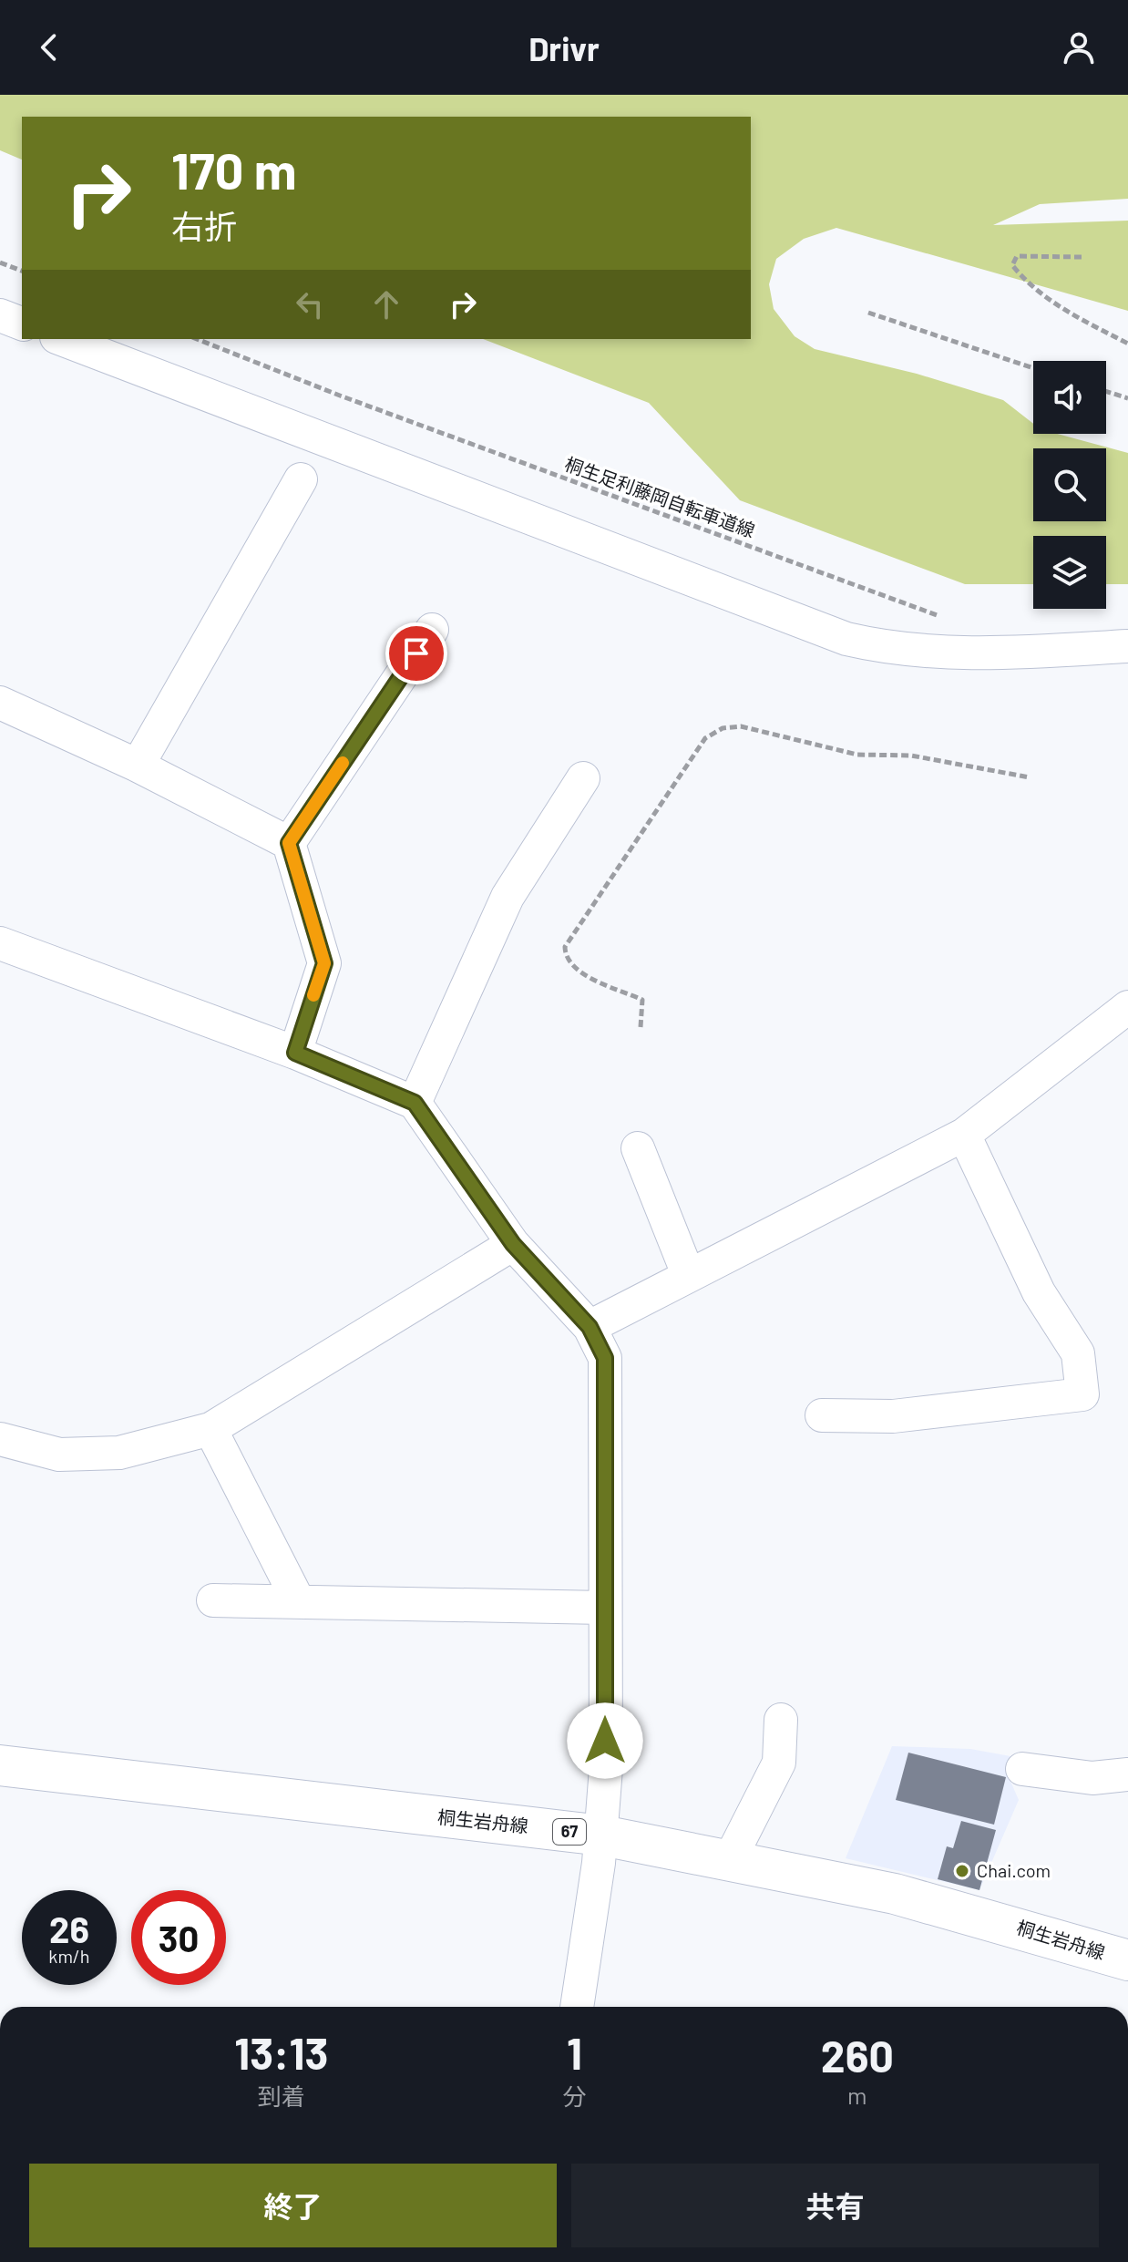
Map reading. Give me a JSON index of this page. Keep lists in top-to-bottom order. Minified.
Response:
{"streets":{"main road":["桐生岩舟線","67"],"path":["桐生足利藤岡自転車道線"]},"places":["Chai.com"],"page":{"header":"Drivr","turn":["170 m","右折"],"speed":"26 km/h","limit":"30","eta":["13:13","到着","1","分","260","m"],"buttons":["終了","共有"]}}
